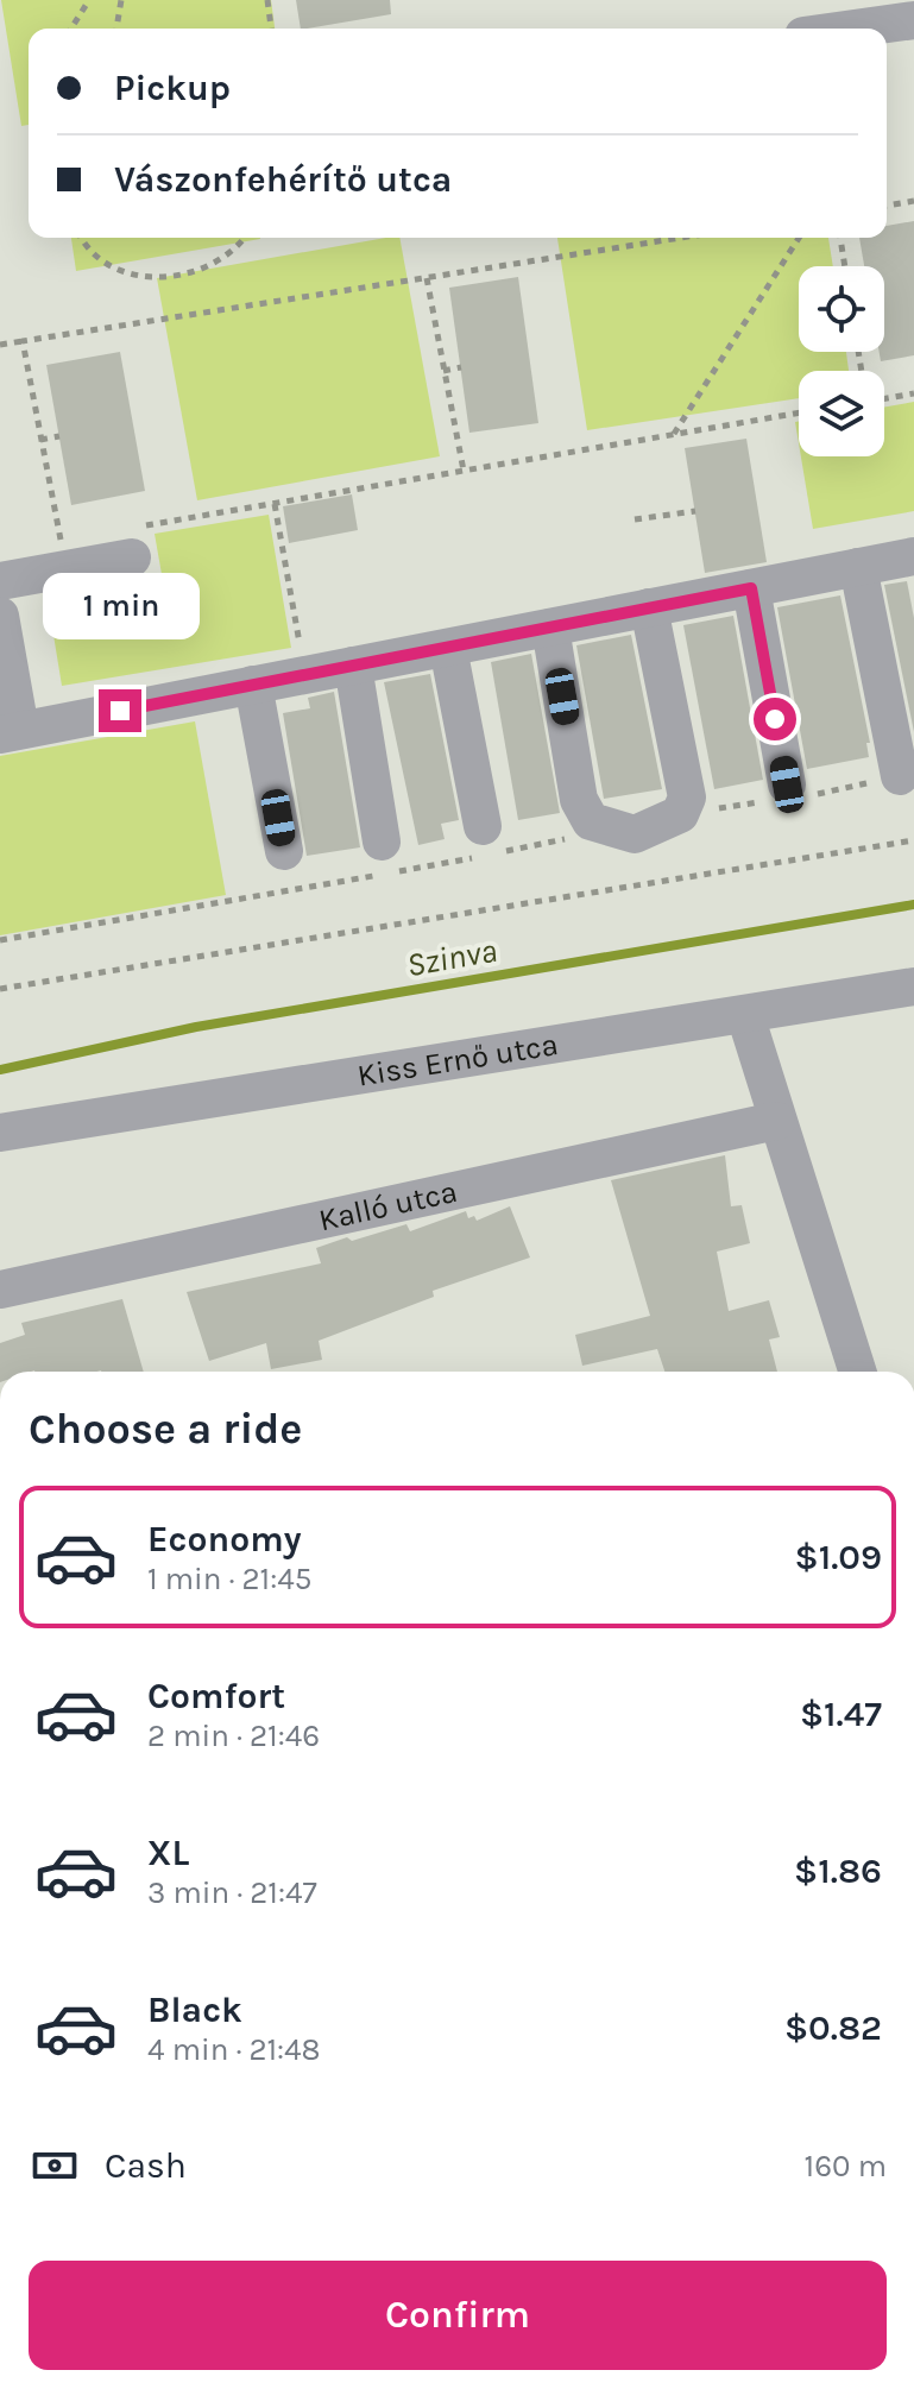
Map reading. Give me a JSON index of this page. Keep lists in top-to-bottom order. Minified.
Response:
{"streets":{"street":["Kiss Ernő utca","Kalló utca"]},"water":["Szinva"],"page":{"banner":["Pickup","Vászonfehérítő utca"],"bubble":"1 min","heading":"Choose a ride","list":[{"name":"Economy","note":"1 min · 21:45","value":"$1.09"},{"name":"Comfort","note":"2 min · 21:46","value":"$1.47"},{"name":"XL","note":"3 min · 21:47","value":"$1.86"},{"name":"Black","note":"4 min · 21:48","value":"$0.82"}],"pay":["Cash","160 m"],"buttons":"Confirm"}}
